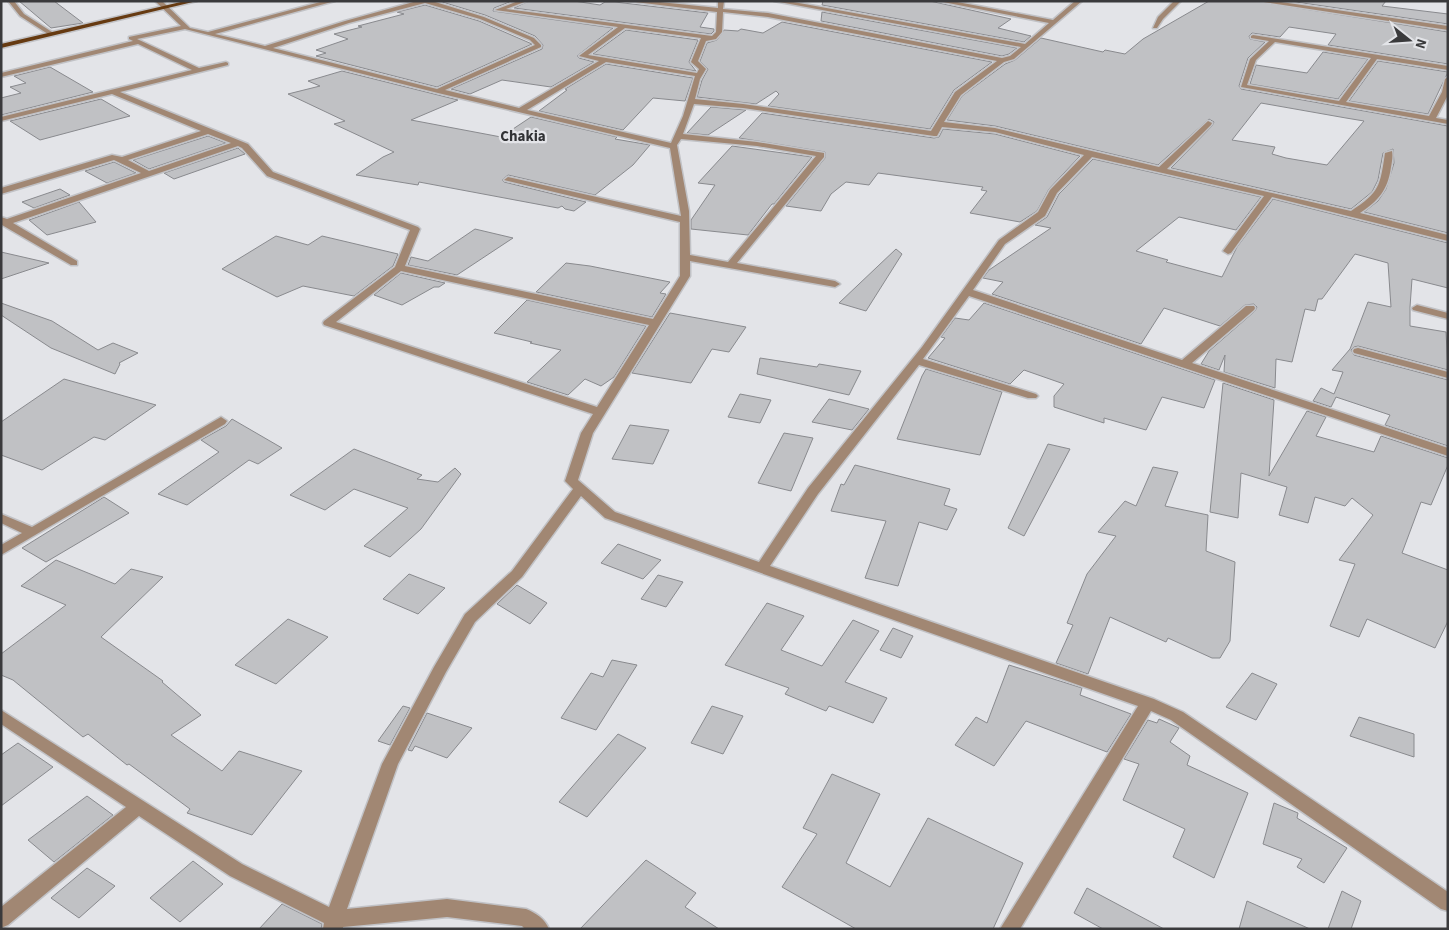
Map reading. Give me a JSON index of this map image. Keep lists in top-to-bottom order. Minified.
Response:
{"districts":["Chakia"],"north":"right"}
